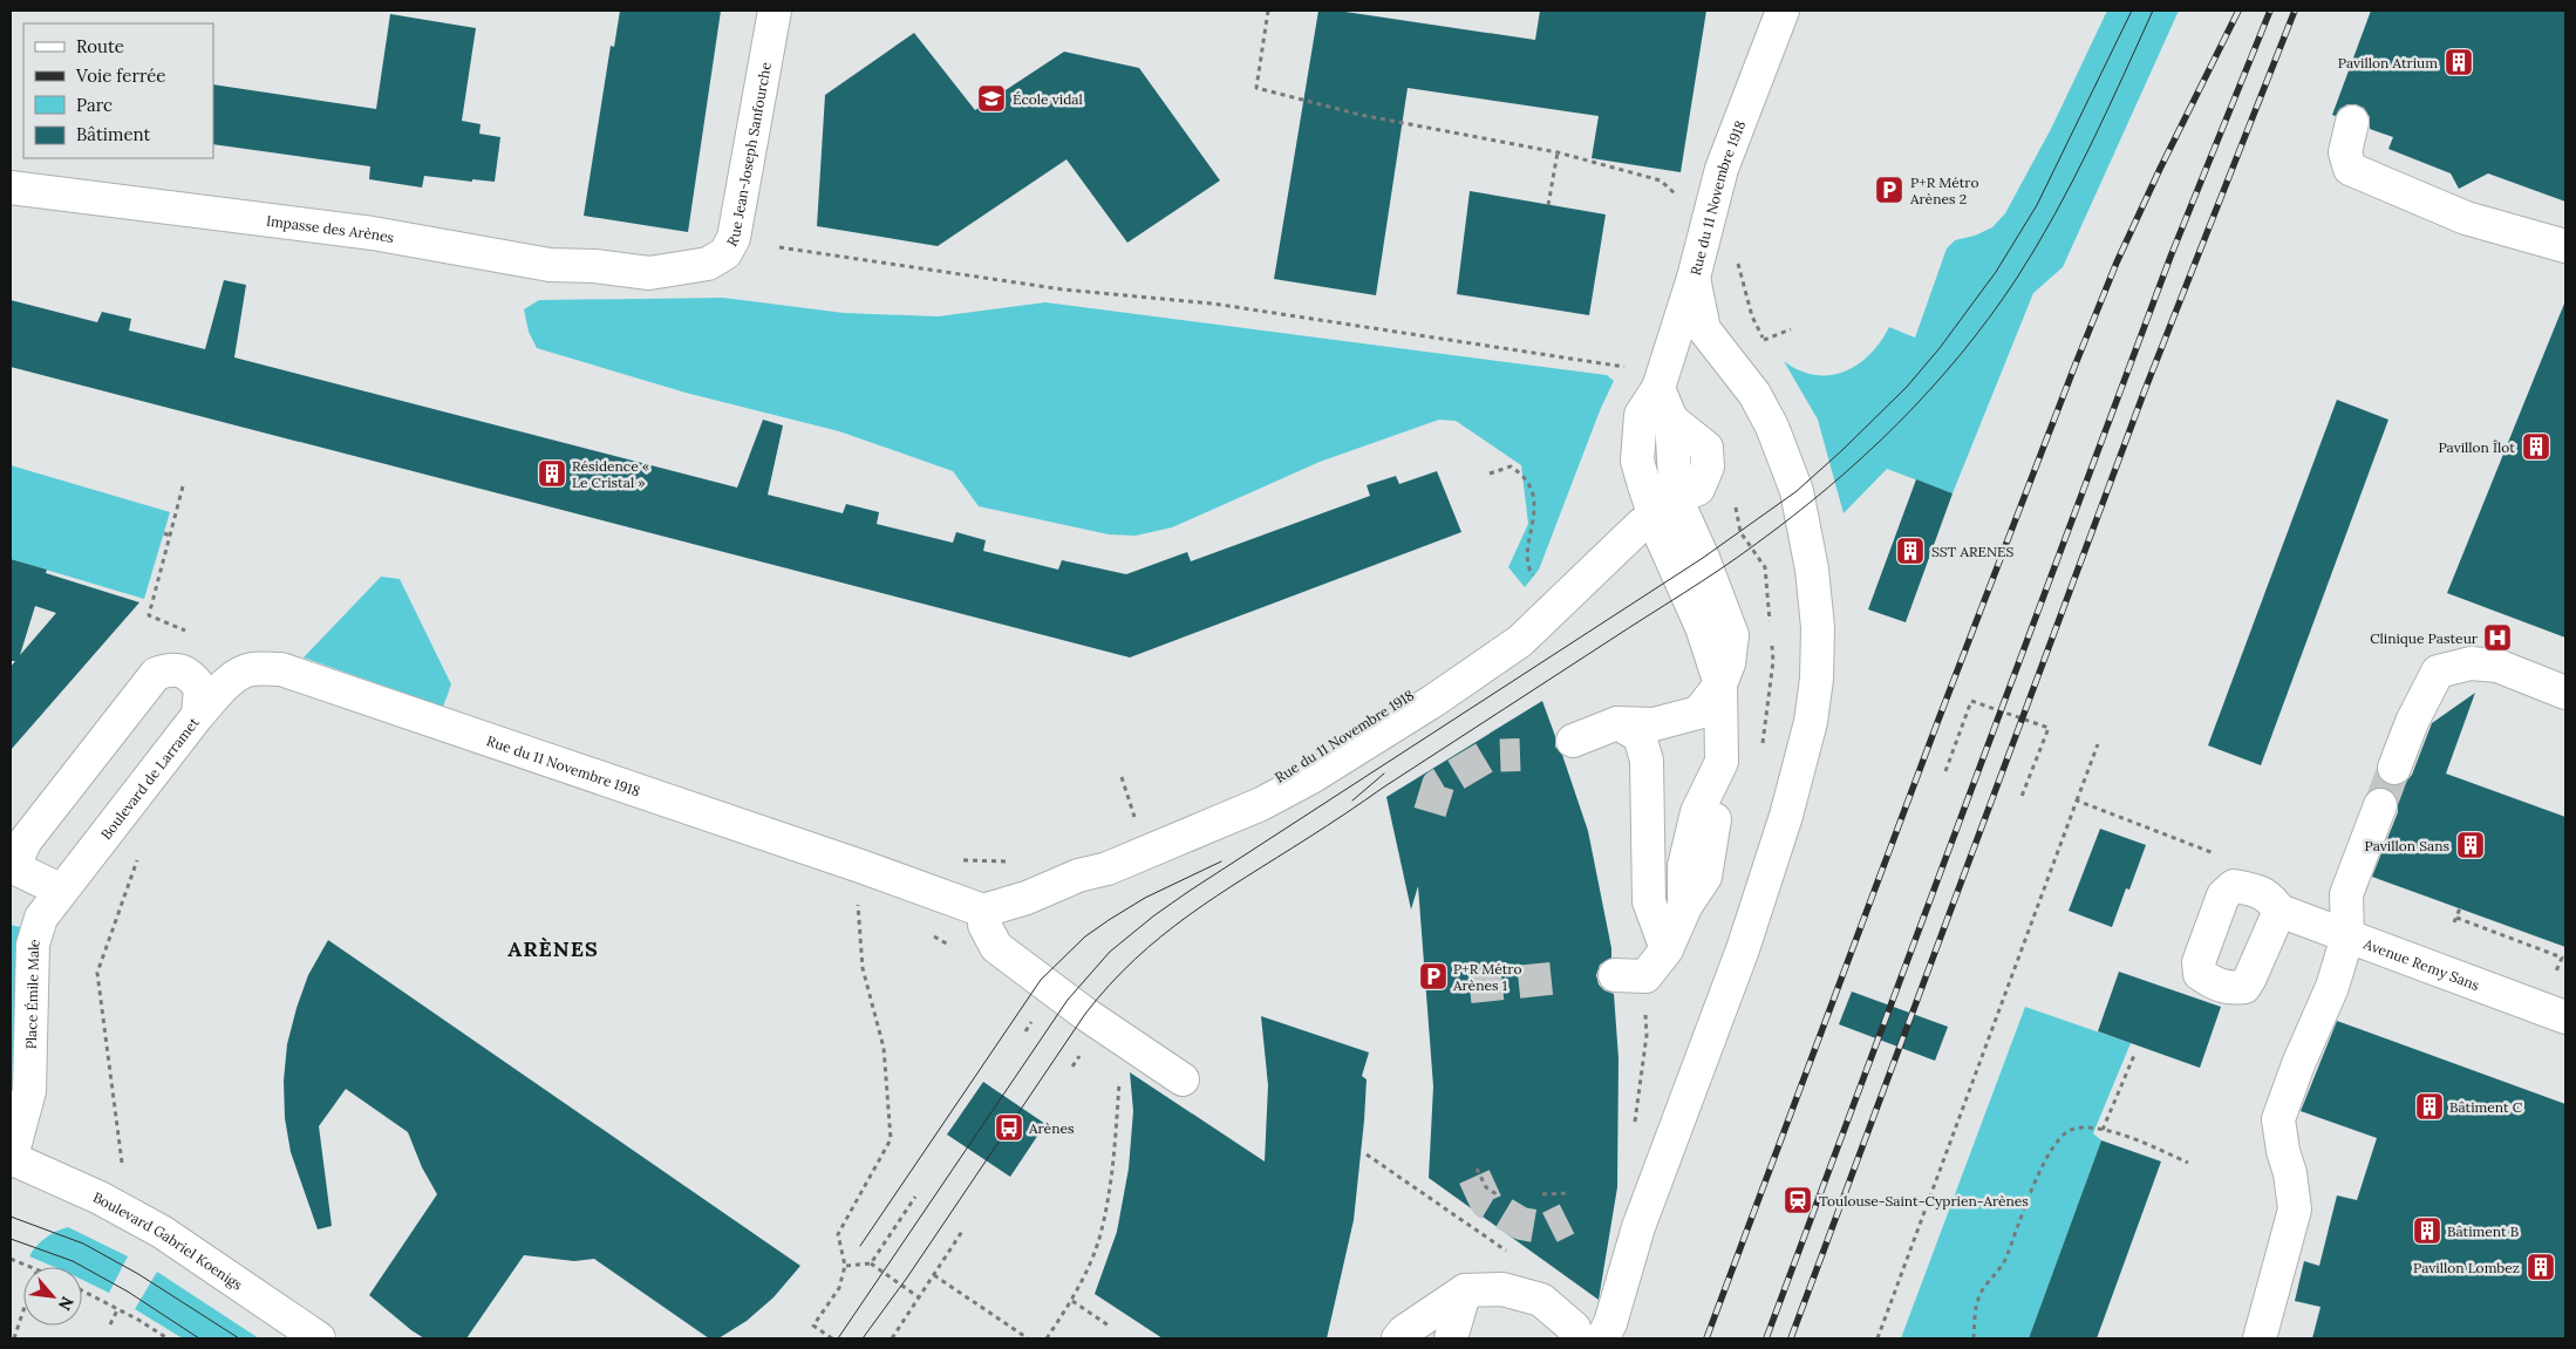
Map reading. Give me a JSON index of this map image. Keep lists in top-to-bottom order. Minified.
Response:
{"streets":{"street":["Rue Jean-Joseph Sanfourche","Rue du 11 Novembre 1918","Impasse des Arènes","Boulevard de Larramet","Avenue Remy Sans","Place Émile Male","Boulevard Gabriel Koenigs"]},"crossings":[["Rue Jean-Joseph Sanfourche","Impasse des Arènes"],["Rue du 11 Novembre 1918","Boulevard de Larramet"],["Boulevard de Larramet","Place Émile Male"],["Place Émile Male","Boulevard Gabriel Koenigs"]],"districts":["ARÈNES"],"places":{"building":["Pavillon Atrium","Pavillon Îlot","Résidence « Le Cristal »","SST ARENES","Pavillon Sans","Bâtiment C","Bâtiment B","Pavillon Lombez"],"school or university":["École vidal"],"parking":["P+R Métro Arènes 2","P+R Métro Arènes 1"],"hospital":["Clinique Pasteur"],"bus stop":["Arènes"],"station":["Toulouse-Saint-Cyprien-Arènes"]},"legend":["Route","Voie ferrée","Parc","Bâtiment"],"north":"bottom right"}
